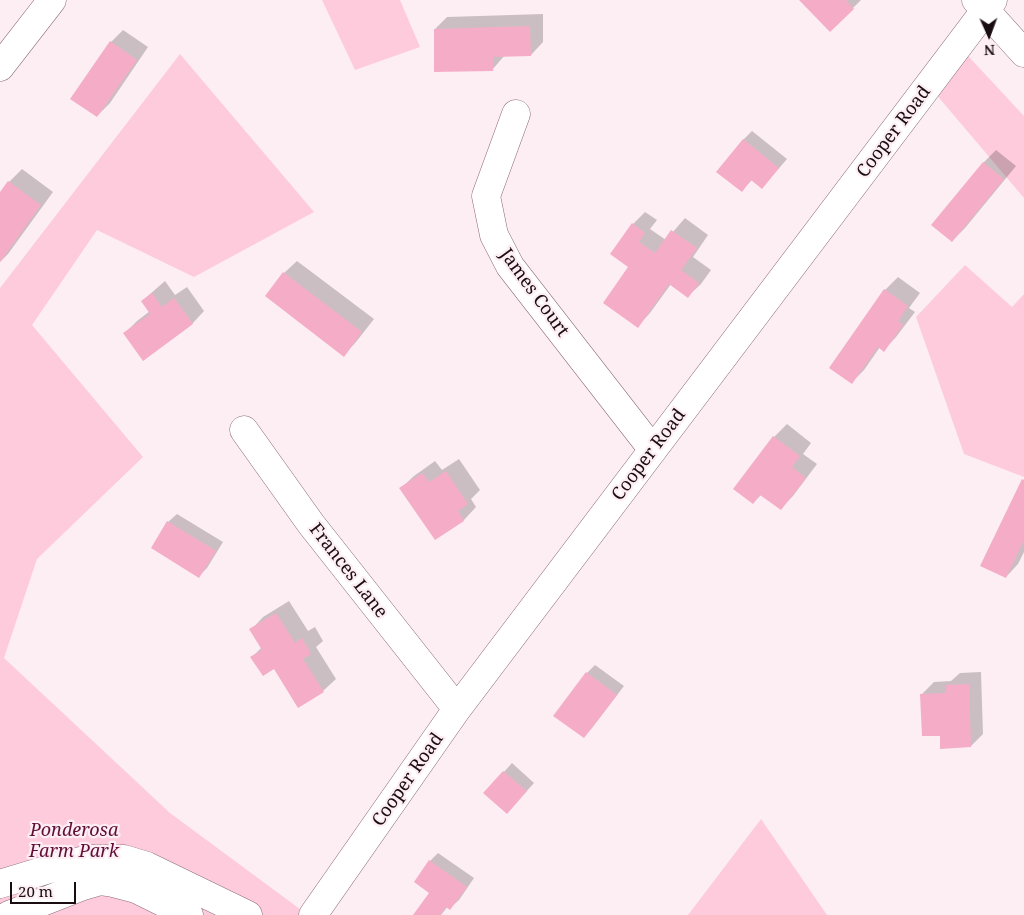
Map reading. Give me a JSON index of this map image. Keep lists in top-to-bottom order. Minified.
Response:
{"streets":{"street":["Cooper Road","James Court","Frances Lane"]},"crossings":[["Cooper Road","James Court"],["Cooper Road","Frances Lane"]],"parks":["Ponderosa Farm Park"],"scale_bar":"20 m","north":"bottom"}
